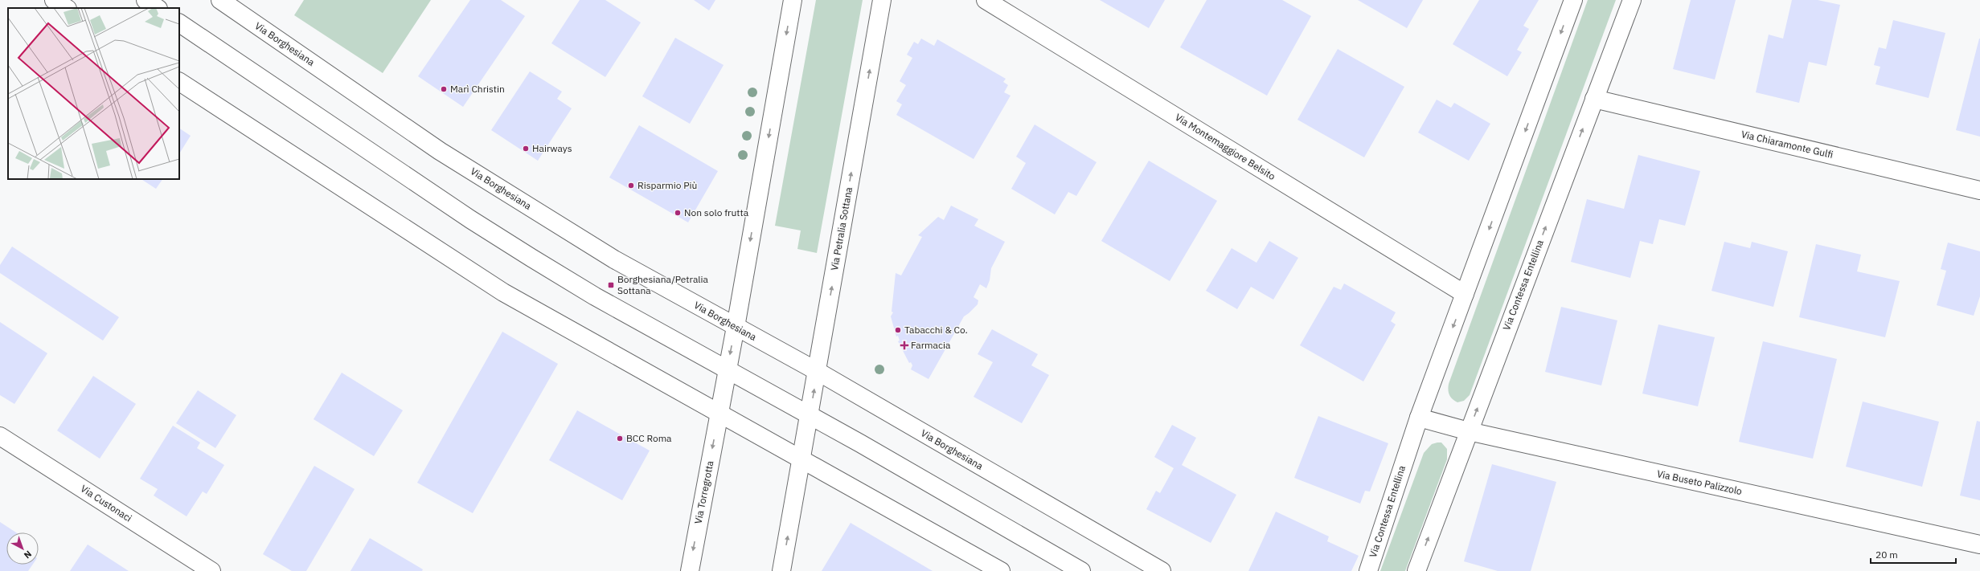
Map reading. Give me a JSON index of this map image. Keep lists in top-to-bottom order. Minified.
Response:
{"streets":{"street":["Via Borghesiana","Via Chiaramonte Gulfi","Via Montemaggiore Belsito","Via Petralia Sottana","Via Contessa Entellina","Via Buseto Palizzolo","Via Torregrotta","Via Custonaci"]},"crossings":[["Via Borghesiana","Via Petralia Sottana"],["Via Chiaramonte Gulfi","Via Contessa Entellina"],["Via Montemaggiore Belsito","Via Contessa Entellina"],["Via Contessa Entellina","Via Buseto Palizzolo"]],"places":{"other":["Marì Christin","Hairways","Risparmio Più","Non solo frutta","Tabacchi & Co.","BCC Roma"],"transit":["Borghesiana/Petralia Sottana"],"health":["Farmacia"]},"scale_bar":"20 m","north":"bottom right"}
